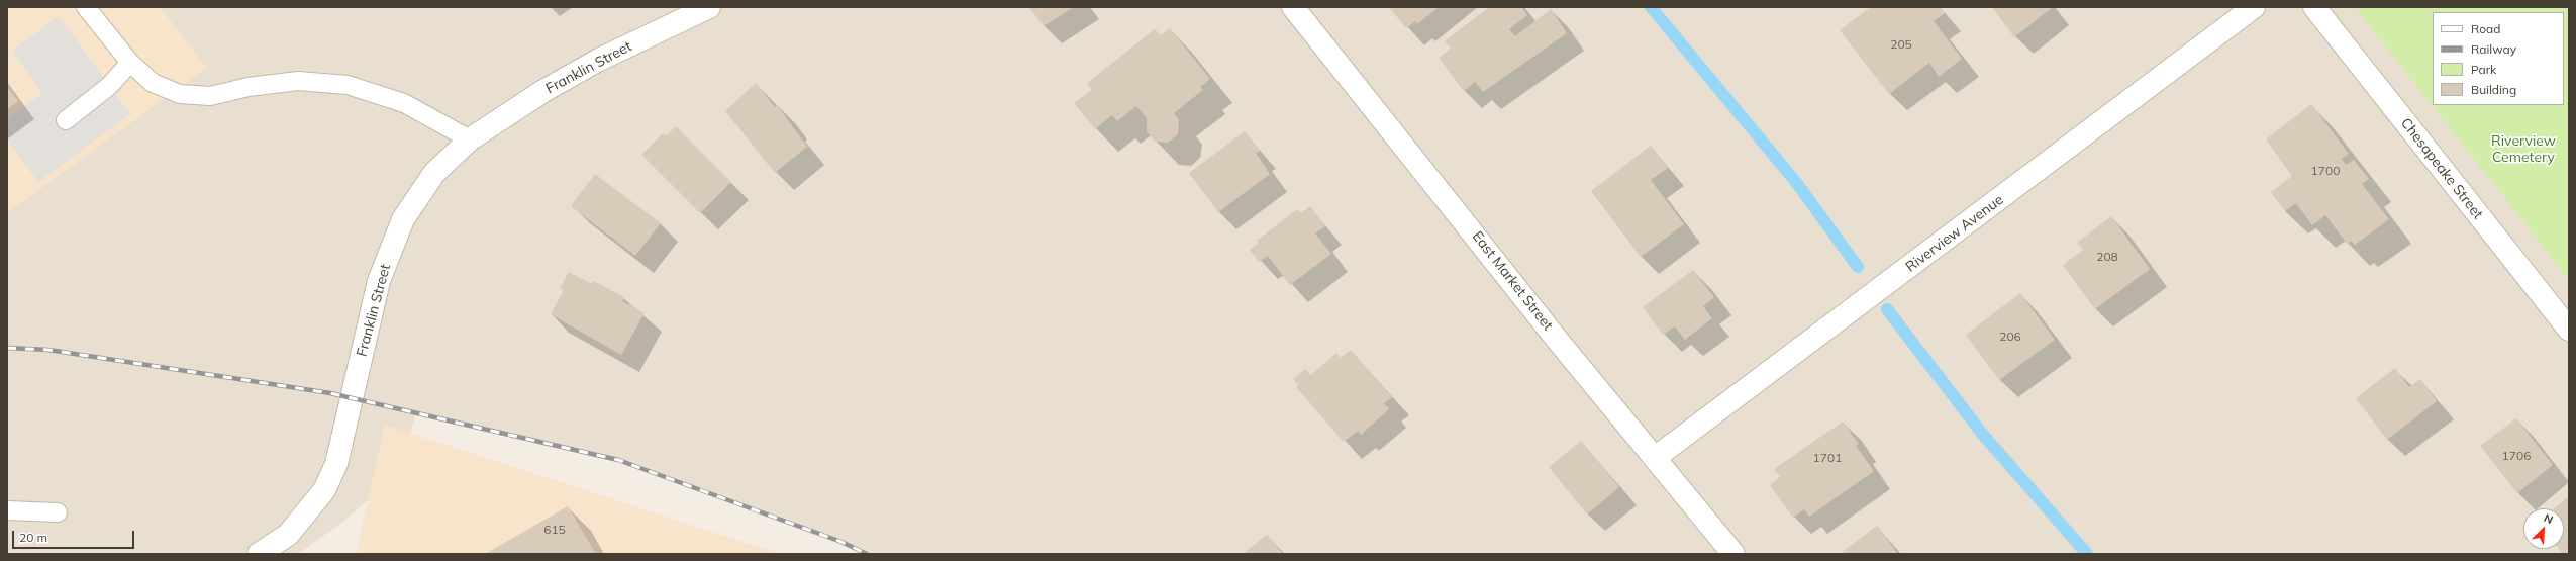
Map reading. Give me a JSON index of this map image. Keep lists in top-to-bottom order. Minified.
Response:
{"streets":{"street":["Franklin Street","Chesapeake Street","Riverview Avenue","East Market Street"]},"crossings":[["Riverview Avenue","East Market Street"]],"parks":["Riverview Cemetery"],"house_numbers":["205","1700","208","206","1706","1701","615"],"legend":["Road","Railway","Park","Building"],"scale_bar":"20 m","north":"top right"}
